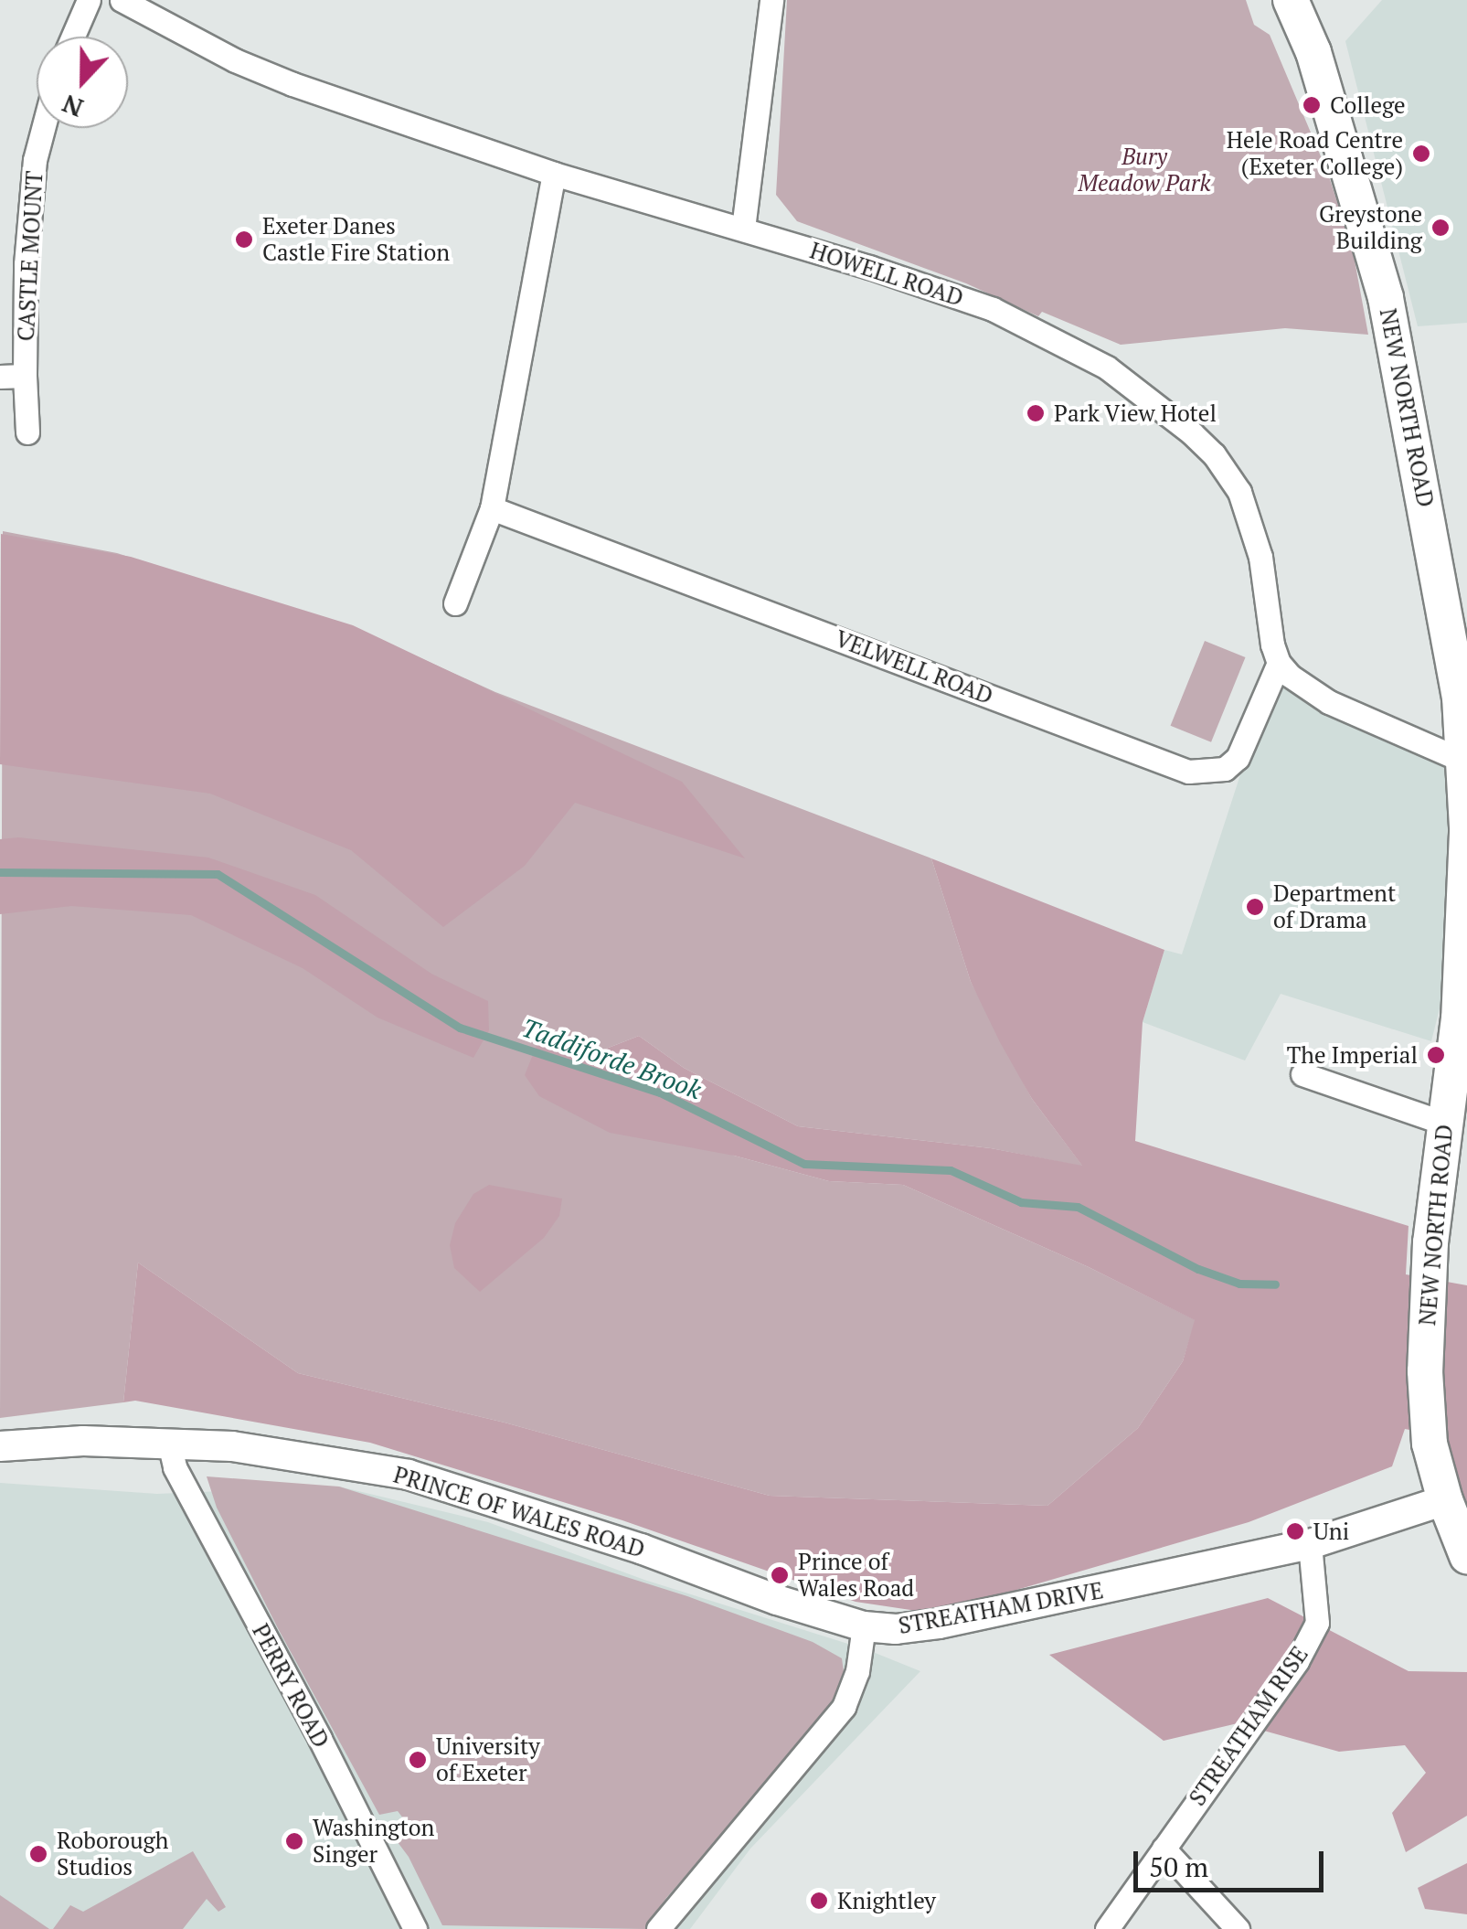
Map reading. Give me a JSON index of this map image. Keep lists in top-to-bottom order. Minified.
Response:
{"streets":{"main road":["NEW NORTH ROAD"],"street":["CASTLE MOUNT","HOWELL ROAD","VELWELL ROAD","PRINCE OF WALES ROAD","STREATHAM DRIVE","PERRY ROAD","STREATHAM RISE"]},"crossings":[["HOWELL ROAD","VELWELL ROAD"],["NEW NORTH ROAD","STREATHAM DRIVE"],["PRINCE OF WALES ROAD","STREATHAM DRIVE"],["PRINCE OF WALES ROAD","PERRY ROAD"],["STREATHAM DRIVE","STREATHAM RISE"]],"water":["Taddiforde Brook"],"parks":["Bury Meadow Park"],"places":["College","Hele Road Centre (Exeter College)","Greystone Building","Exeter Danes Castle Fire Station","Park View Hotel","Department of Drama","The Imperial","Uni","Prince of Wales Road","University of Exeter","Washington Singer","Roborough Studios","Knightley"],"scale_bar":"50 m","north":"bottom"}
